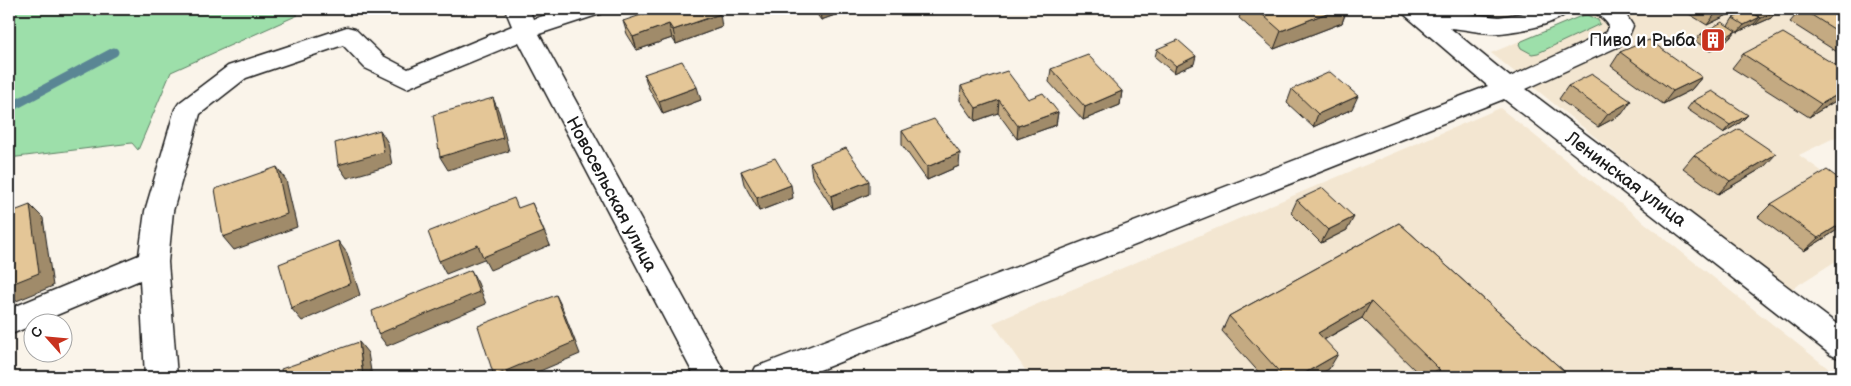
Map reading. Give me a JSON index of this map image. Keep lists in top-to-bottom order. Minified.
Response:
{"streets":{"street":["Ленинская улица","Новосельская улица"]},"places":{"building":["Пиво и Рыба"]},"north":"top left"}
